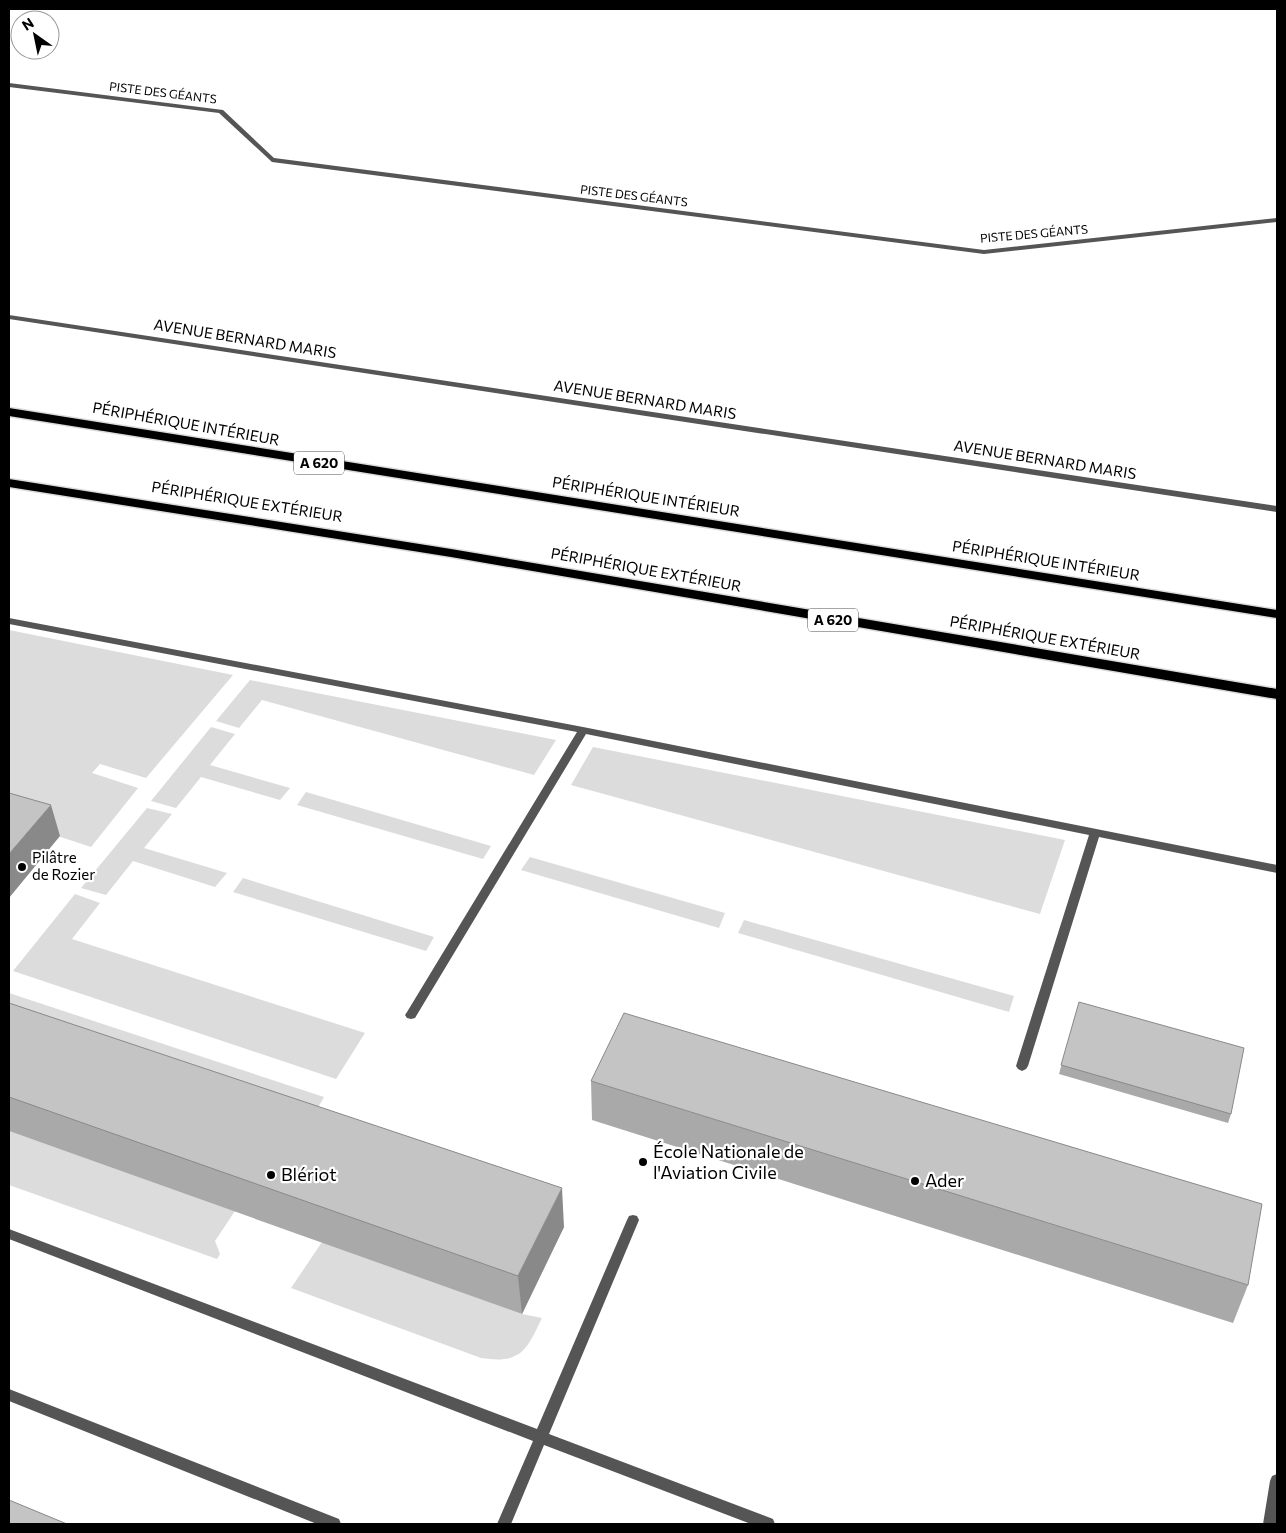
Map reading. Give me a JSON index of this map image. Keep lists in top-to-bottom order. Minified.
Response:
{"streets":{"highway":["PÉRIPHÉRIQUE INTÉRIEUR","A 620","PÉRIPHÉRIQUE EXTÉRIEUR"],"street":["PISTE DES GÉANTS","AVENUE BERNARD MARIS"]},"places":["Pilâtre de Rozier","École Nationale de l'Aviation Civile","Blériot","Ader"],"north":"top left"}
